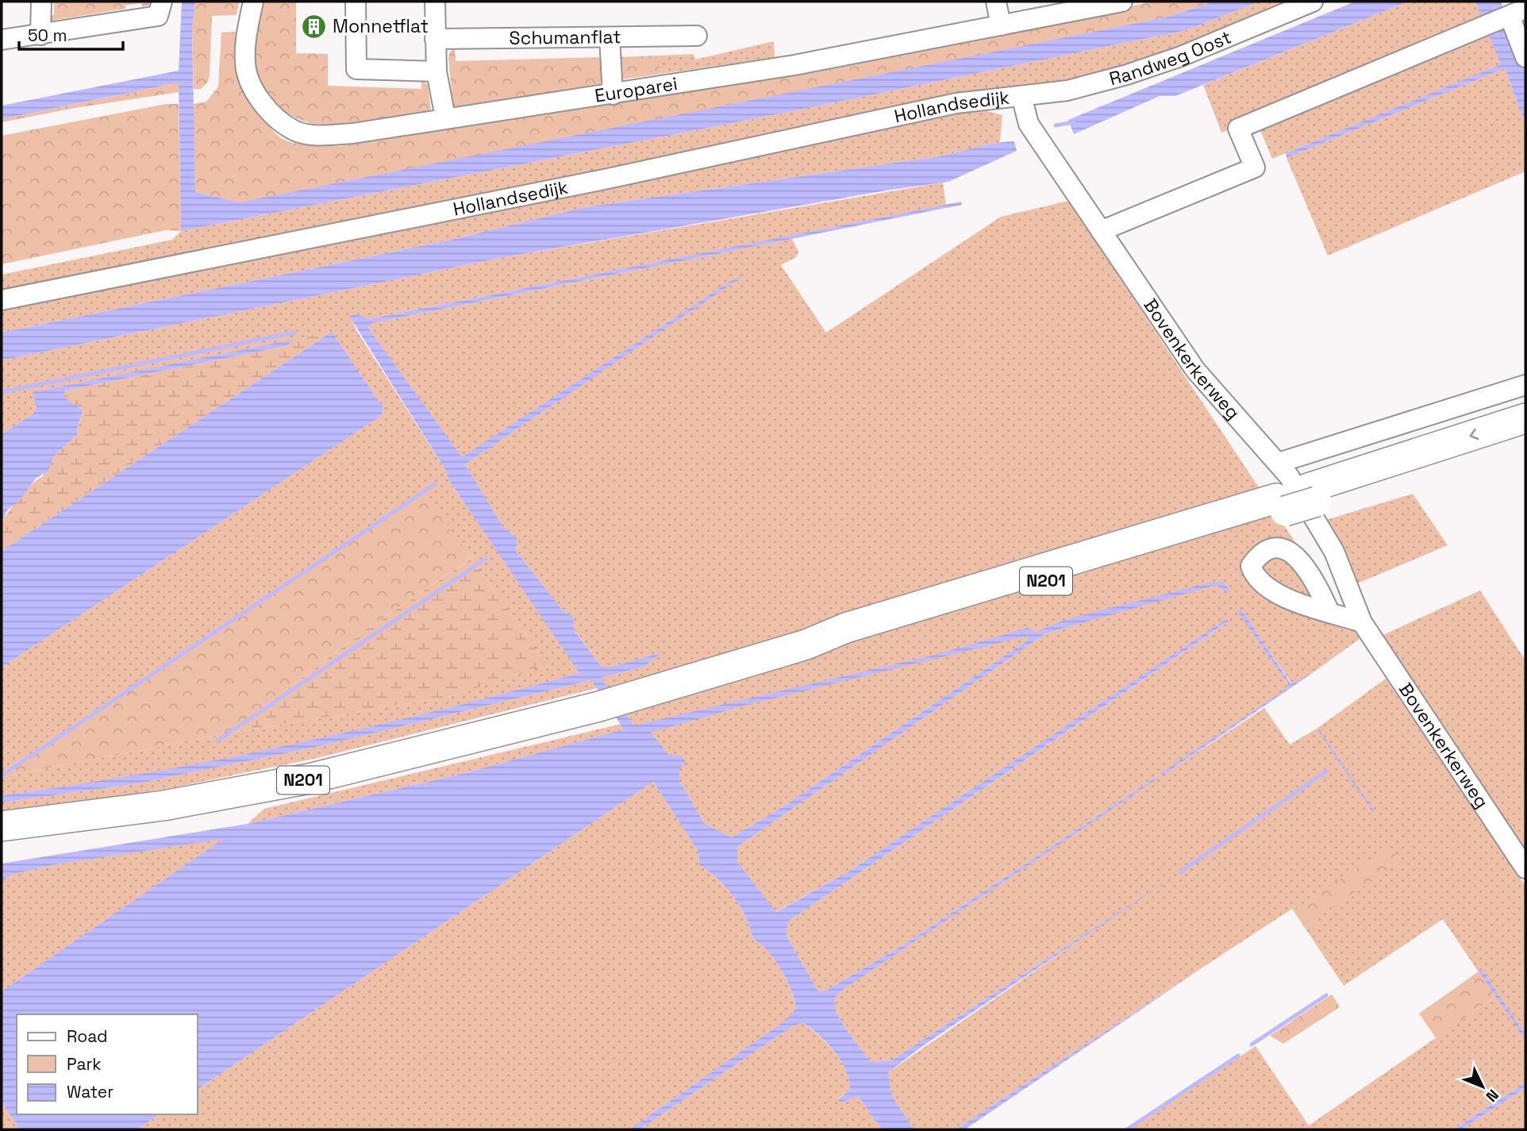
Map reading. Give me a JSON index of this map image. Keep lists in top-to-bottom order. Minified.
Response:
{"streets":{"highway":["N201"],"street":["Schumanflat","Randweg Oost","Europarei","Hollandsedijk","Bovenkerkerweg"]},"crossings":[["Randweg Oost","Hollandsedijk"],["Randweg Oost","Bovenkerkerweg"],["Hollandsedijk","Bovenkerkerweg"]],"places":{"building":["Monnetflat"]},"legend":["Road","Park","Water"],"scale_bar":"50 m","north":"bottom right"}
